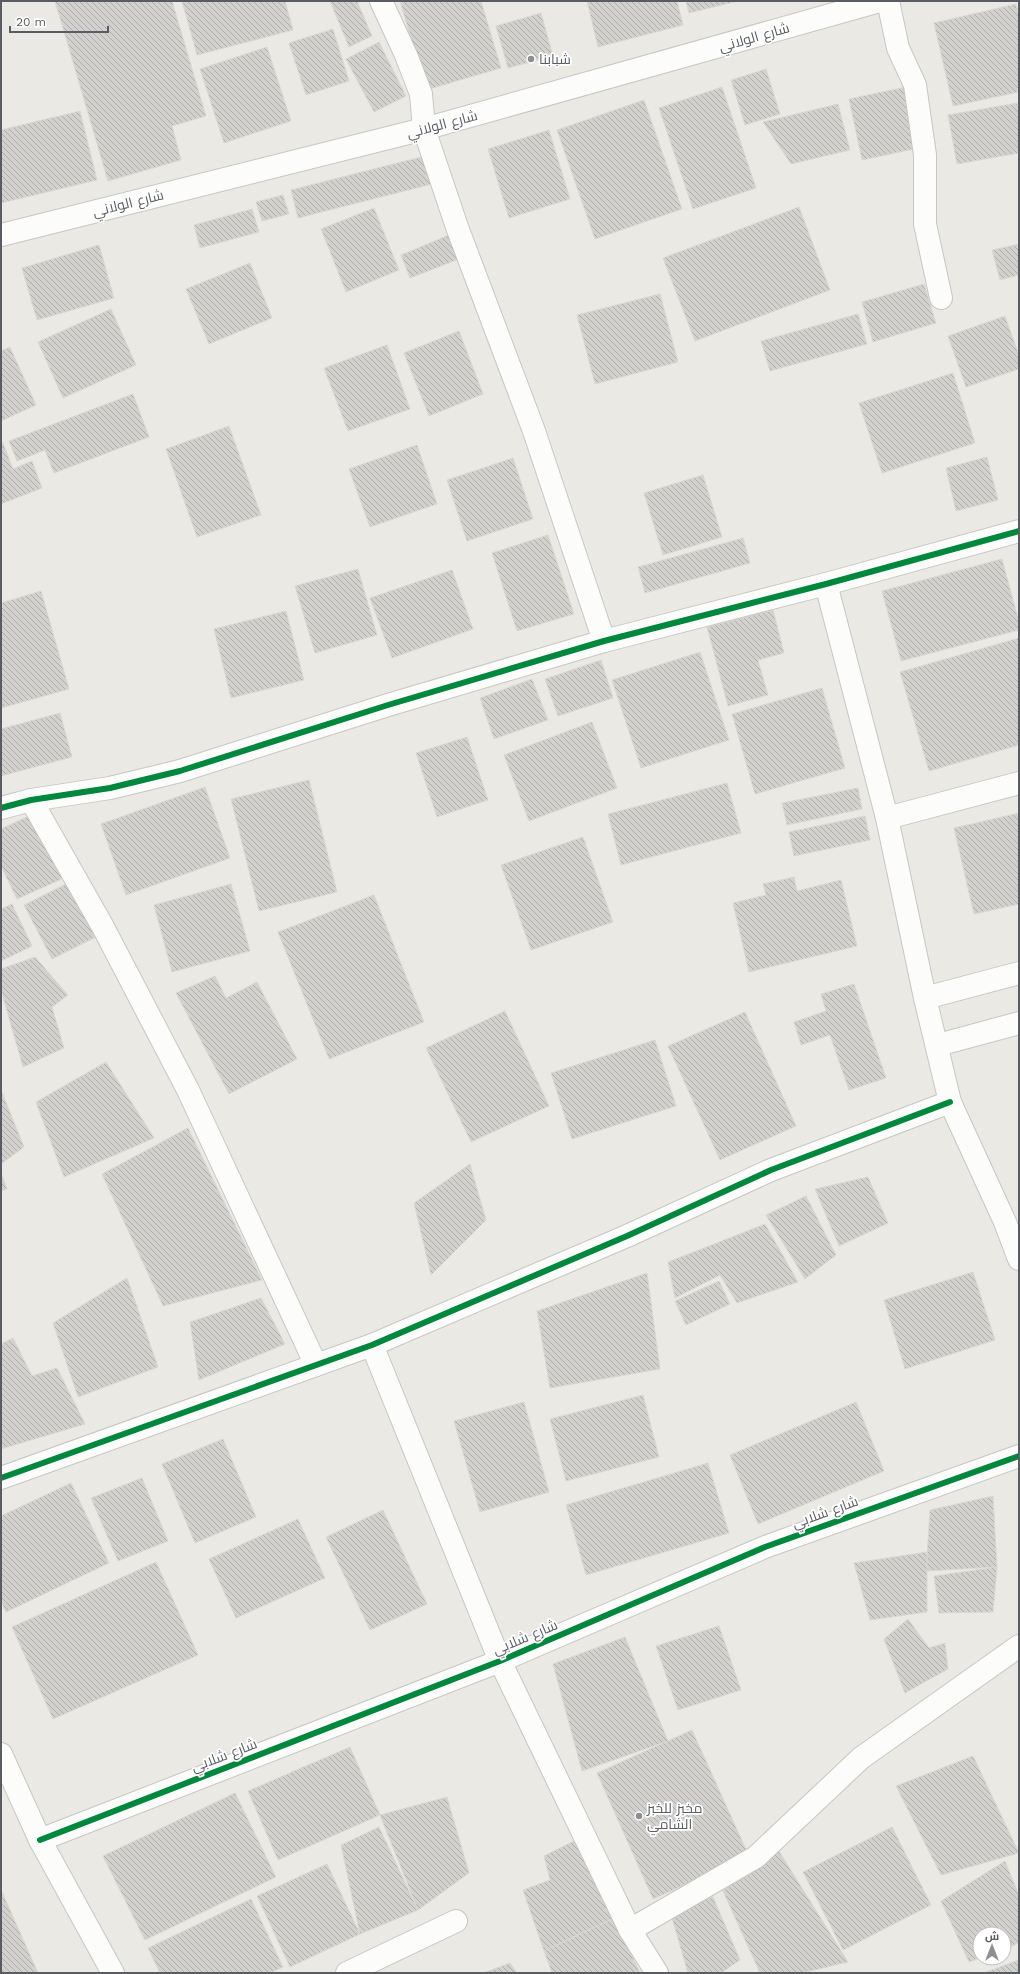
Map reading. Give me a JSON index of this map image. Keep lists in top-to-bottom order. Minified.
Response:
{"streets":{"street":["شارع الولاني","شارع شلابي"]},"places":["شبابنا","مخبز للخبز الشامي"],"scale_bar":"20 m","north":"top"}
